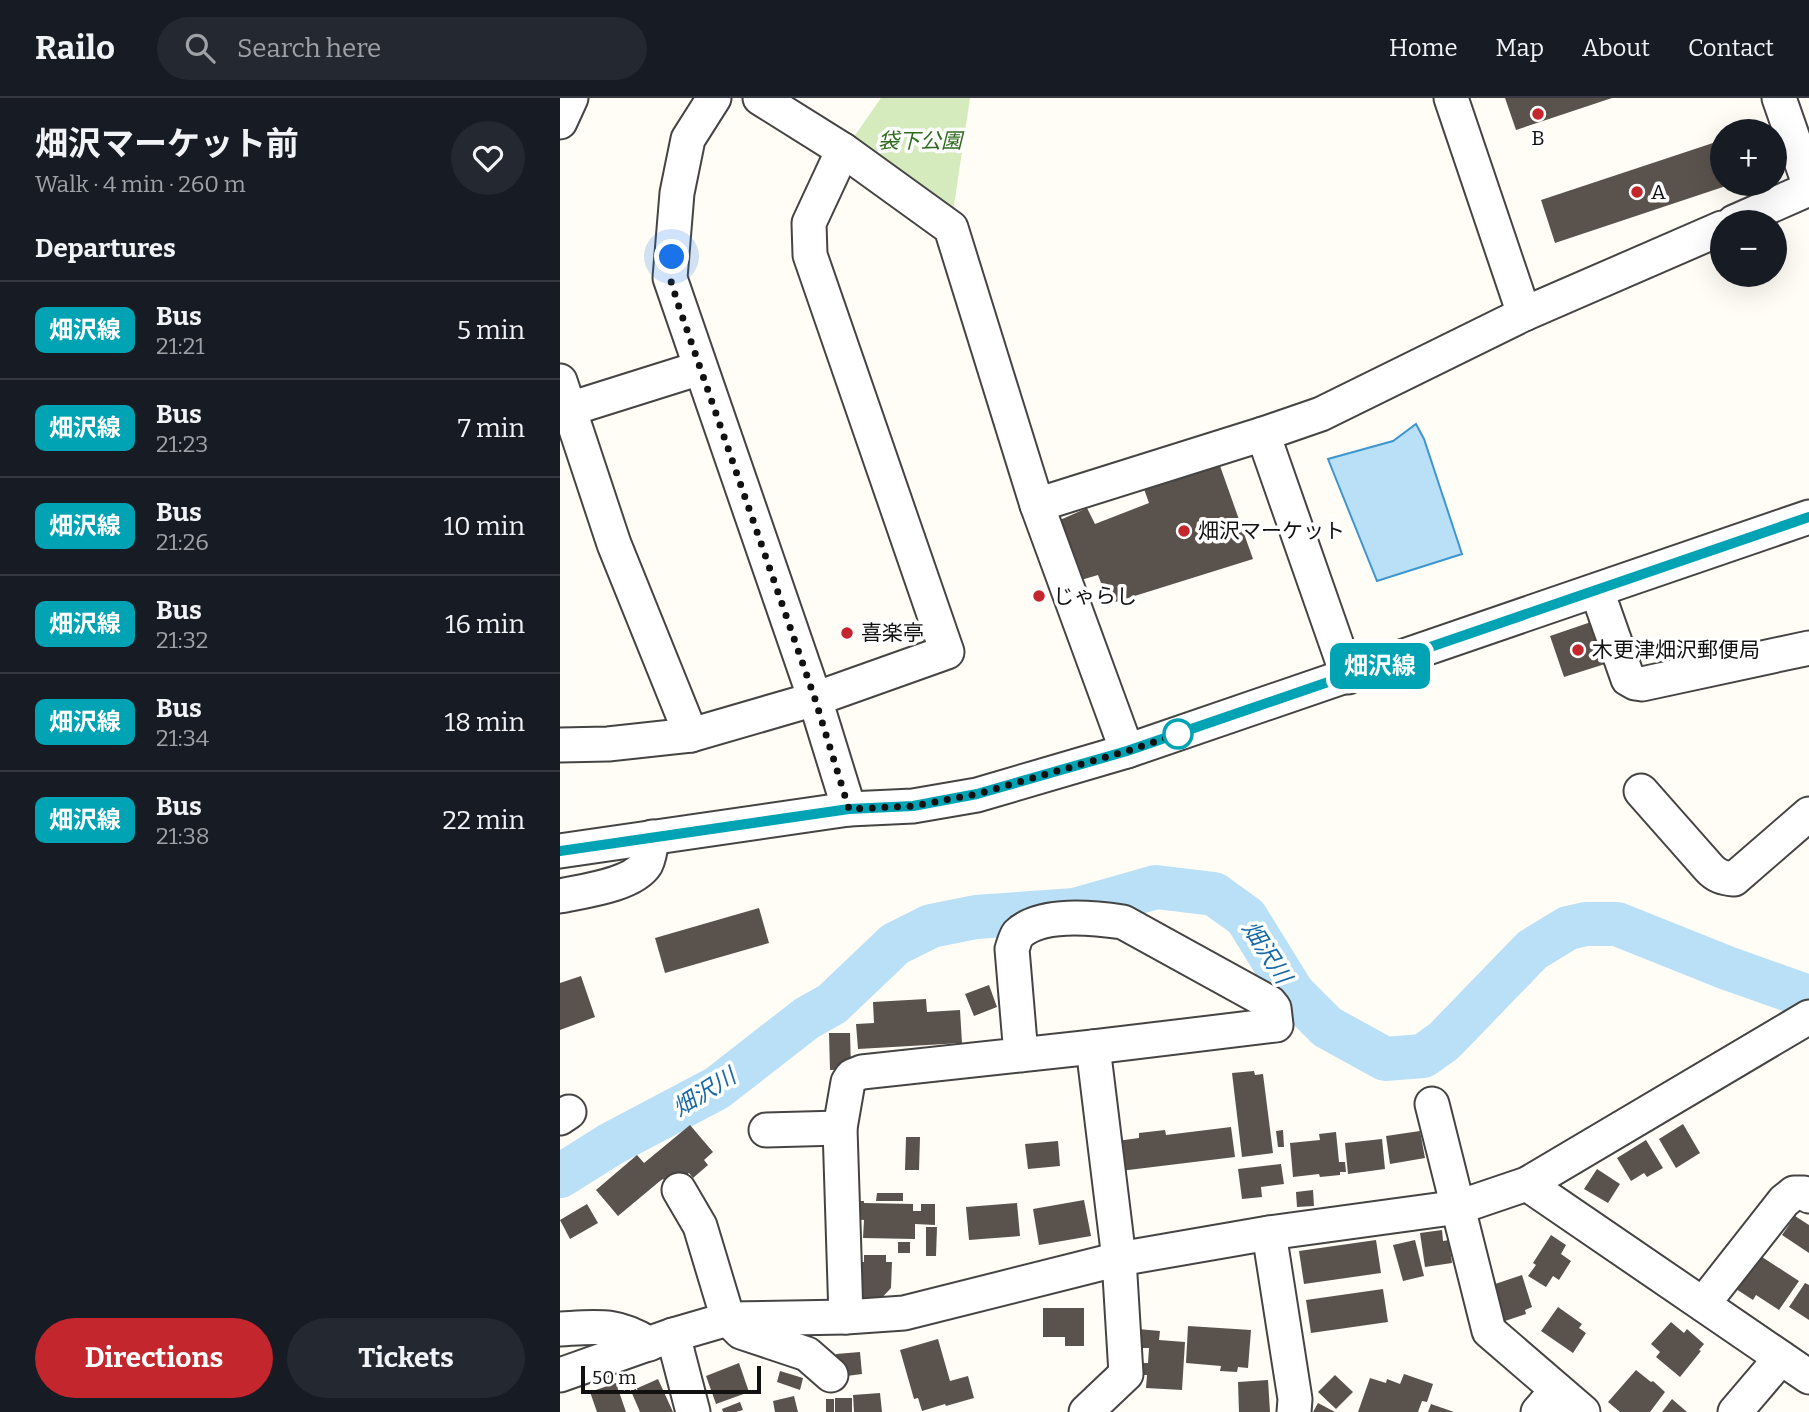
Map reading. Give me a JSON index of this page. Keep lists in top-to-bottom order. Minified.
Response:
{"water":["畑沢川"],"parks":["袋下公園"],"places":["B","A","畑沢マーケット","じゃらし","喜楽亭","木更津畑沢郵便局"],"lines":["bus line 畑沢線"],"scale_bar":"50 m","page":{"header":"Railo","search":"Search here","nav":["Home","Map","About","Contact"],"heading":[["畑沢マーケット前","Walk · 4 min · 260 m"],"Departures"],"on_map":"畑沢線","map_buttons":["+","−"],"list":[{"mark":"畑沢線","name":"Bus","note":"21:21","value":"5 min"},{"mark":"畑沢線","name":"Bus","note":"21:23","value":"7 min"},{"mark":"畑沢線","name":"Bus","note":"21:26","value":"10 min"},{"mark":"畑沢線","name":"Bus","note":"21:32","value":"16 min"},{"mark":"畑沢線","name":"Bus","note":"21:34","value":"18 min"},{"mark":"畑沢線","name":"Bus","note":"21:38","value":"22 min"}],"buttons":["Directions","Tickets"],"scale":"50 m"}}
